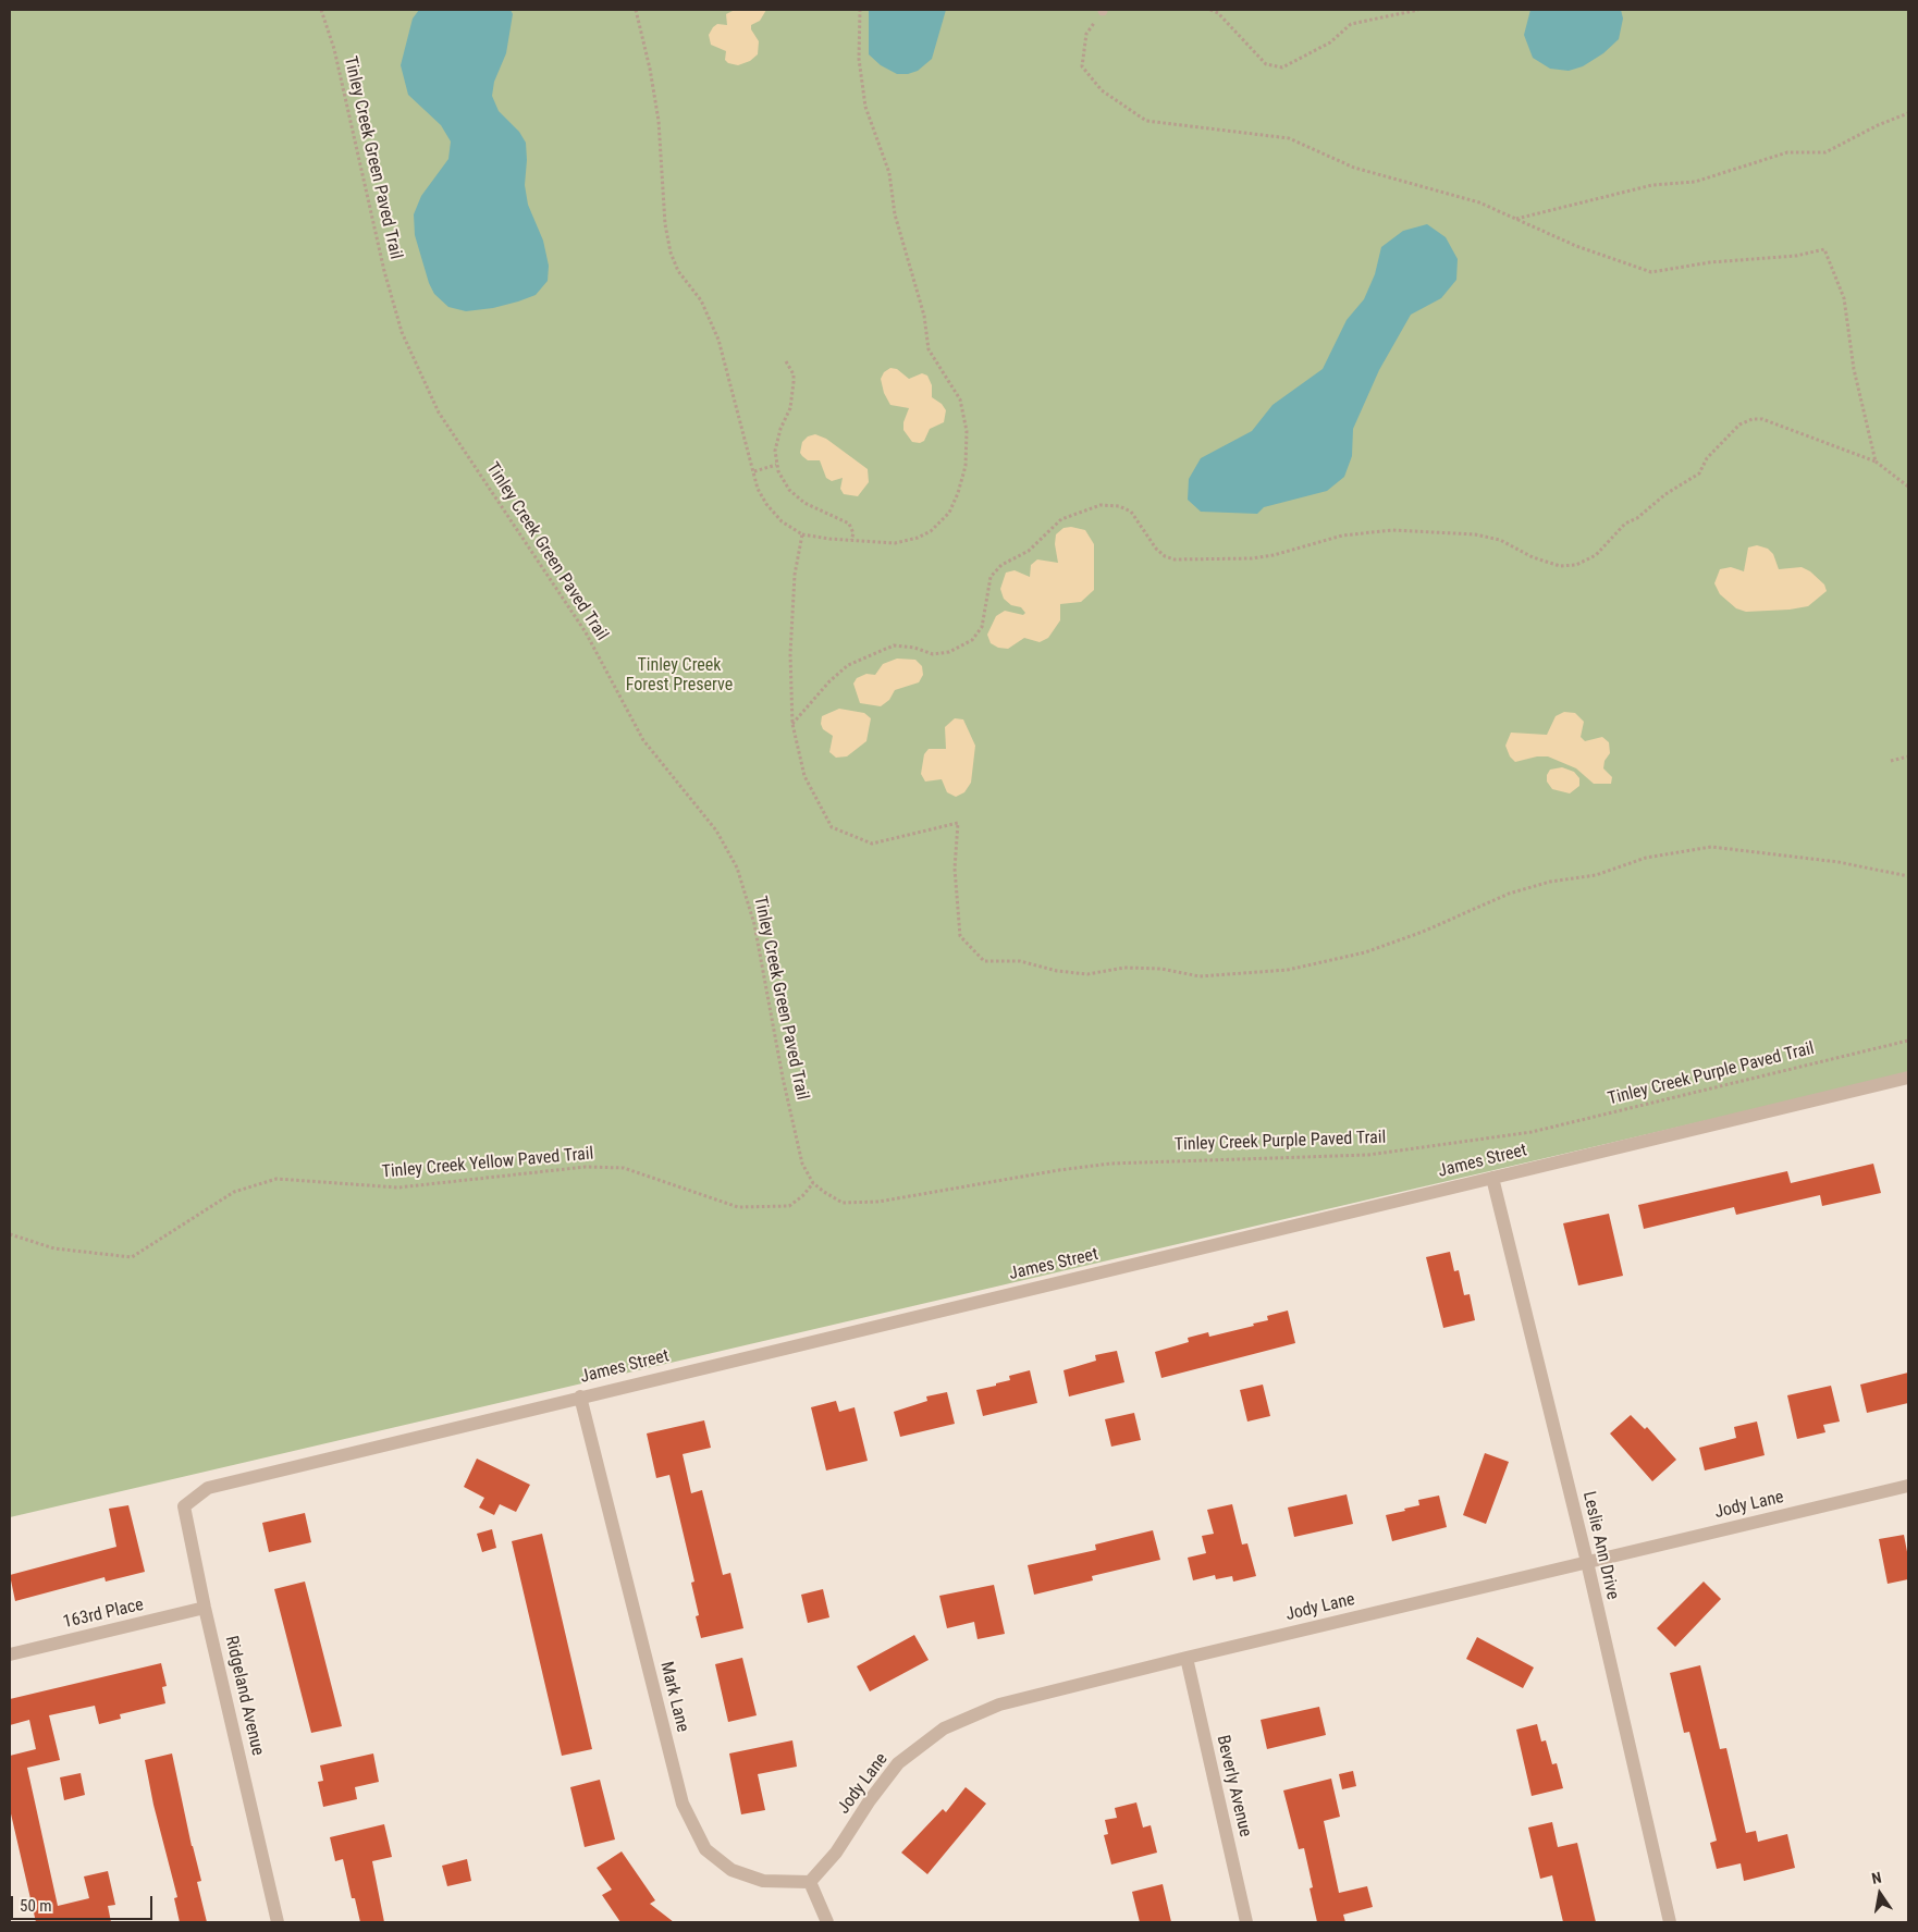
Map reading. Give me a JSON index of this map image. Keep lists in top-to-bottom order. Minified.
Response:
{"streets":{"street":["James Street","Jody Lane","Leslie Ann Drive","163rd Place","Ridgeland Avenue","Mark Lane","Beverly Avenue"],"path":["Tinley Creek Green Paved Trail","Tinley Creek Purple Paved Trail","Tinley Creek Yellow Paved Trail"]},"crossings":[["Tinley Creek Green Paved Trail","Tinley Creek Purple Paved Trail"],["Tinley Creek Green Paved Trail","Tinley Creek Yellow Paved Trail"],["Tinley Creek Purple Paved Trail","Tinley Creek Yellow Paved Trail"],["James Street","Leslie Ann Drive"],["James Street","Ridgeland Avenue"],["James Street","Mark Lane"],["Jody Lane","Leslie Ann Drive"],["Jody Lane","Mark Lane"],["Jody Lane","Beverly Avenue"],["163rd Place","Ridgeland Avenue"]],"parks":["Tinley Creek Forest Preserve"],"scale_bar":"50 m","north":"top"}
